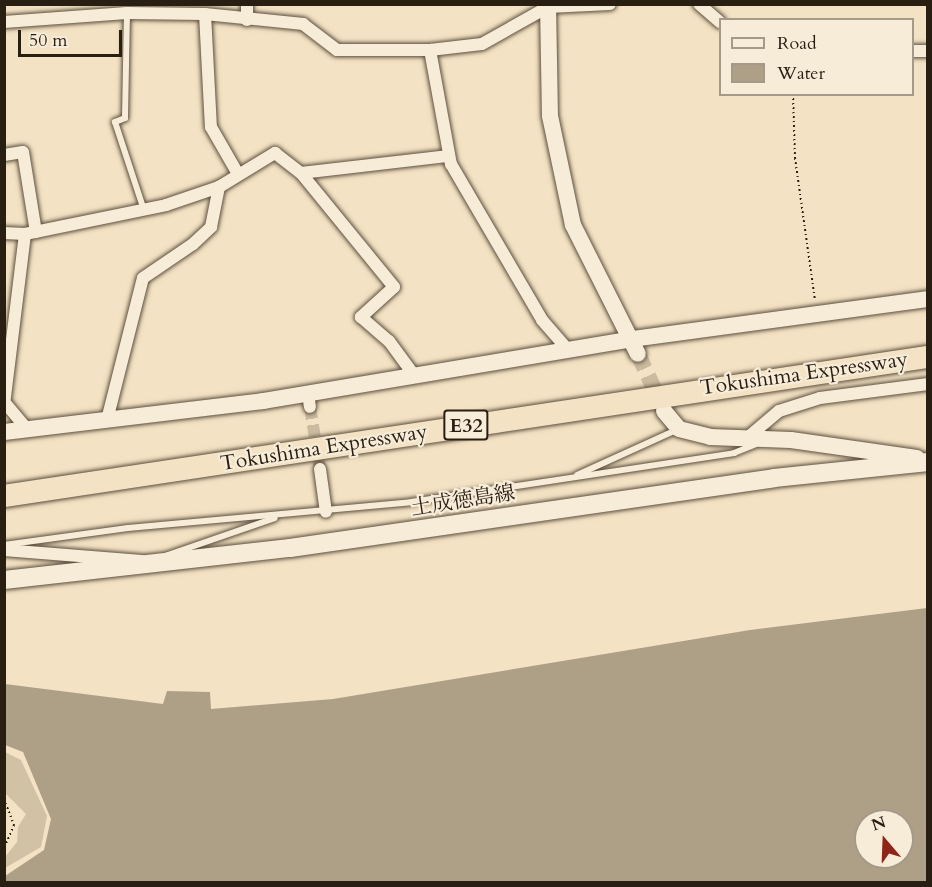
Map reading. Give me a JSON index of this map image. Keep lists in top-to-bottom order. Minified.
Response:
{"streets":{"highway":["Tokushima Expressway","E32"],"main road":["土成徳島線"]},"legend":["Road","Water"],"scale_bar":"50 m","north":"top"}
